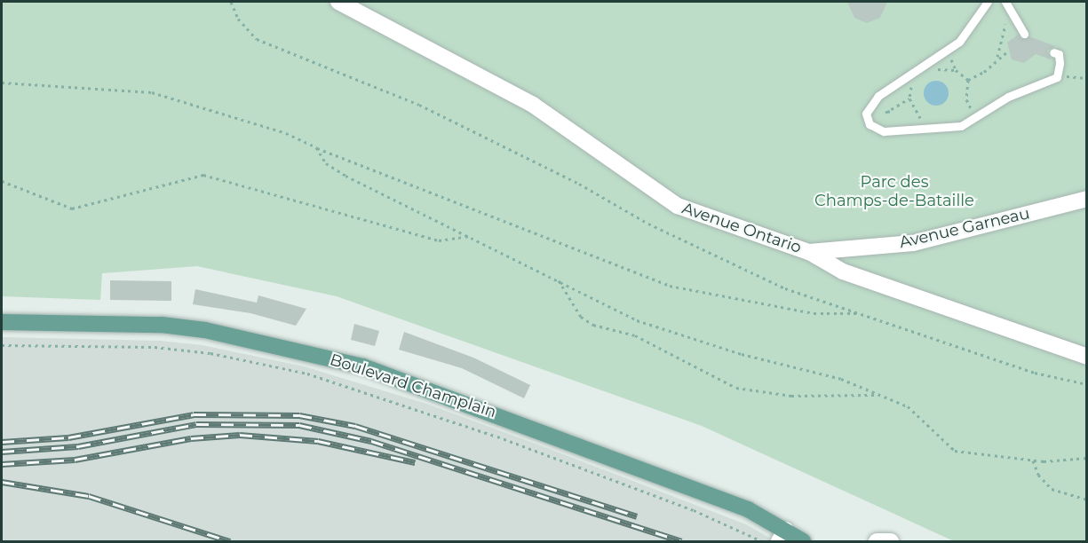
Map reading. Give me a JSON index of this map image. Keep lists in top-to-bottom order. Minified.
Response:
{"streets":{"main road":["Boulevard Champlain"],"street":["Avenue Ontario","Avenue Garneau"]},"crossings":[["Avenue Ontario","Avenue Garneau"]],"parks":["Parc des Champs-de-Bataille"]}
